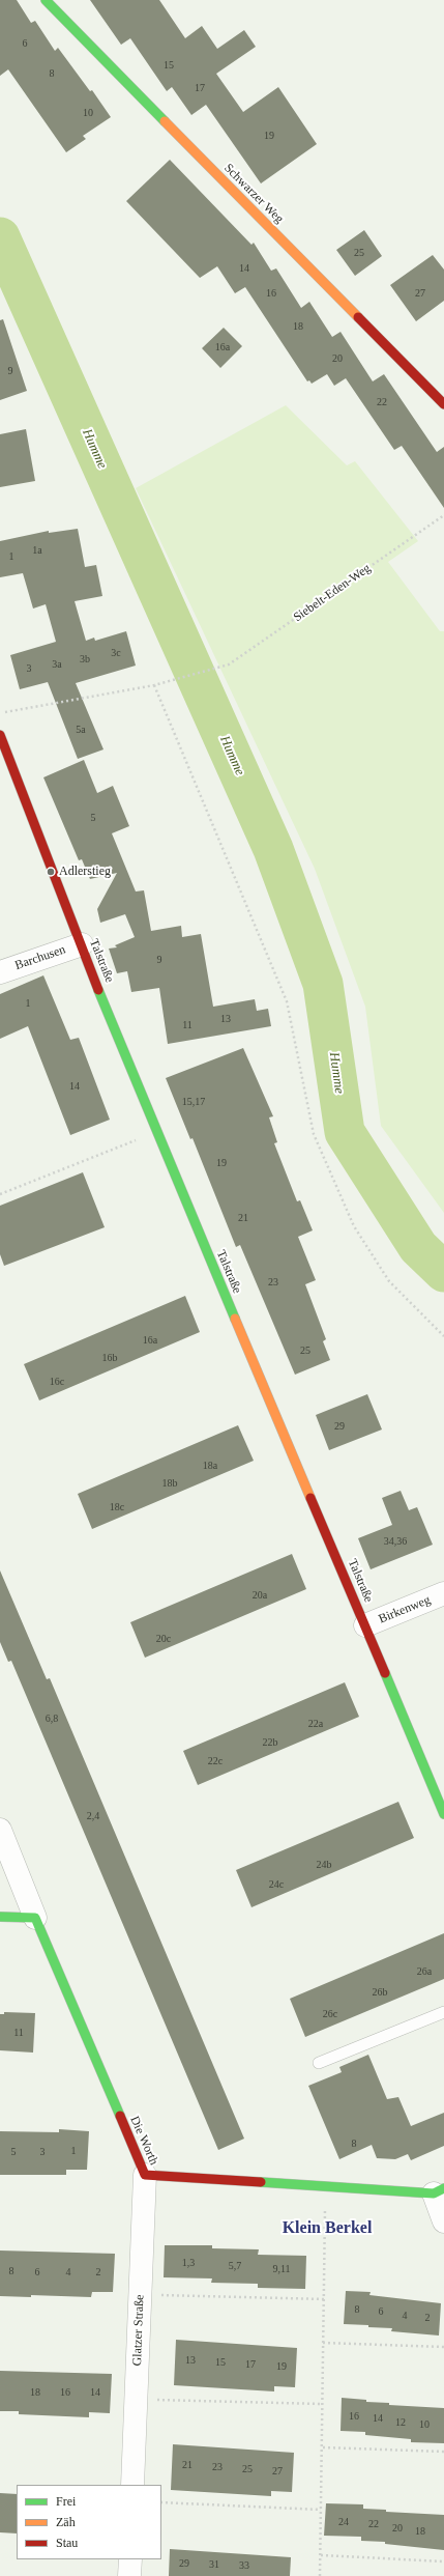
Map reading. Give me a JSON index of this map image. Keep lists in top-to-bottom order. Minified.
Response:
{"streets":{"street":["Schwarzer Weg","Barchusen","Talstraße","Birkenweg","Die Worth","Glatzer Straße"],"path":["Siebelt-Eden-Weg"]},"crossings":[["Barchusen","Talstraße"],["Talstraße","Birkenweg"],["Die Worth","Glatzer Straße"]],"districts":["Klein Berkel"],"water":["Humme"],"places":["Adlerstieg"],"house_numbers":["6","15","8","17","10","19","25","14","16","27","18","16a","20","9","22","1a","1","3c","3b","3a","3","5a","5","9","1","13","11","14","15,17","19","21","23","16a","25","16b","16c","29","18a","18b","18c","34,36","20a","20c","6,8","22a","22b","22c","2,4","24b","24c","26a","26b","26c","11","8","1","5","3","1,3","5,7","9,11","8","6","4","2","8","6","4","2","13","15","17","19","18","16","14","16","14","12","10","21","23","25","27","24","22","20","18","29","31","33"],"legend":["Frei","Zäh","Stau"]}
